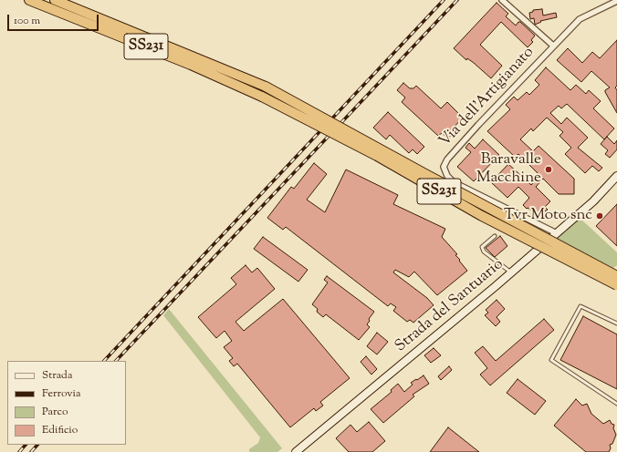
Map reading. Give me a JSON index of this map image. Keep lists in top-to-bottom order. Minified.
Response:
{"streets":{"highway":["SS231"],"street":["Via dell'Artigianato","Strada del Santuario"]},"crossings":[["Via dell'Artigianato","Strada del Santuario"]],"places":["Baravalle Macchine","Tvr Moto snc"],"legend":["Strada","Ferrovia","Parco","Edificio"],"scale_bar":"100 m"}
